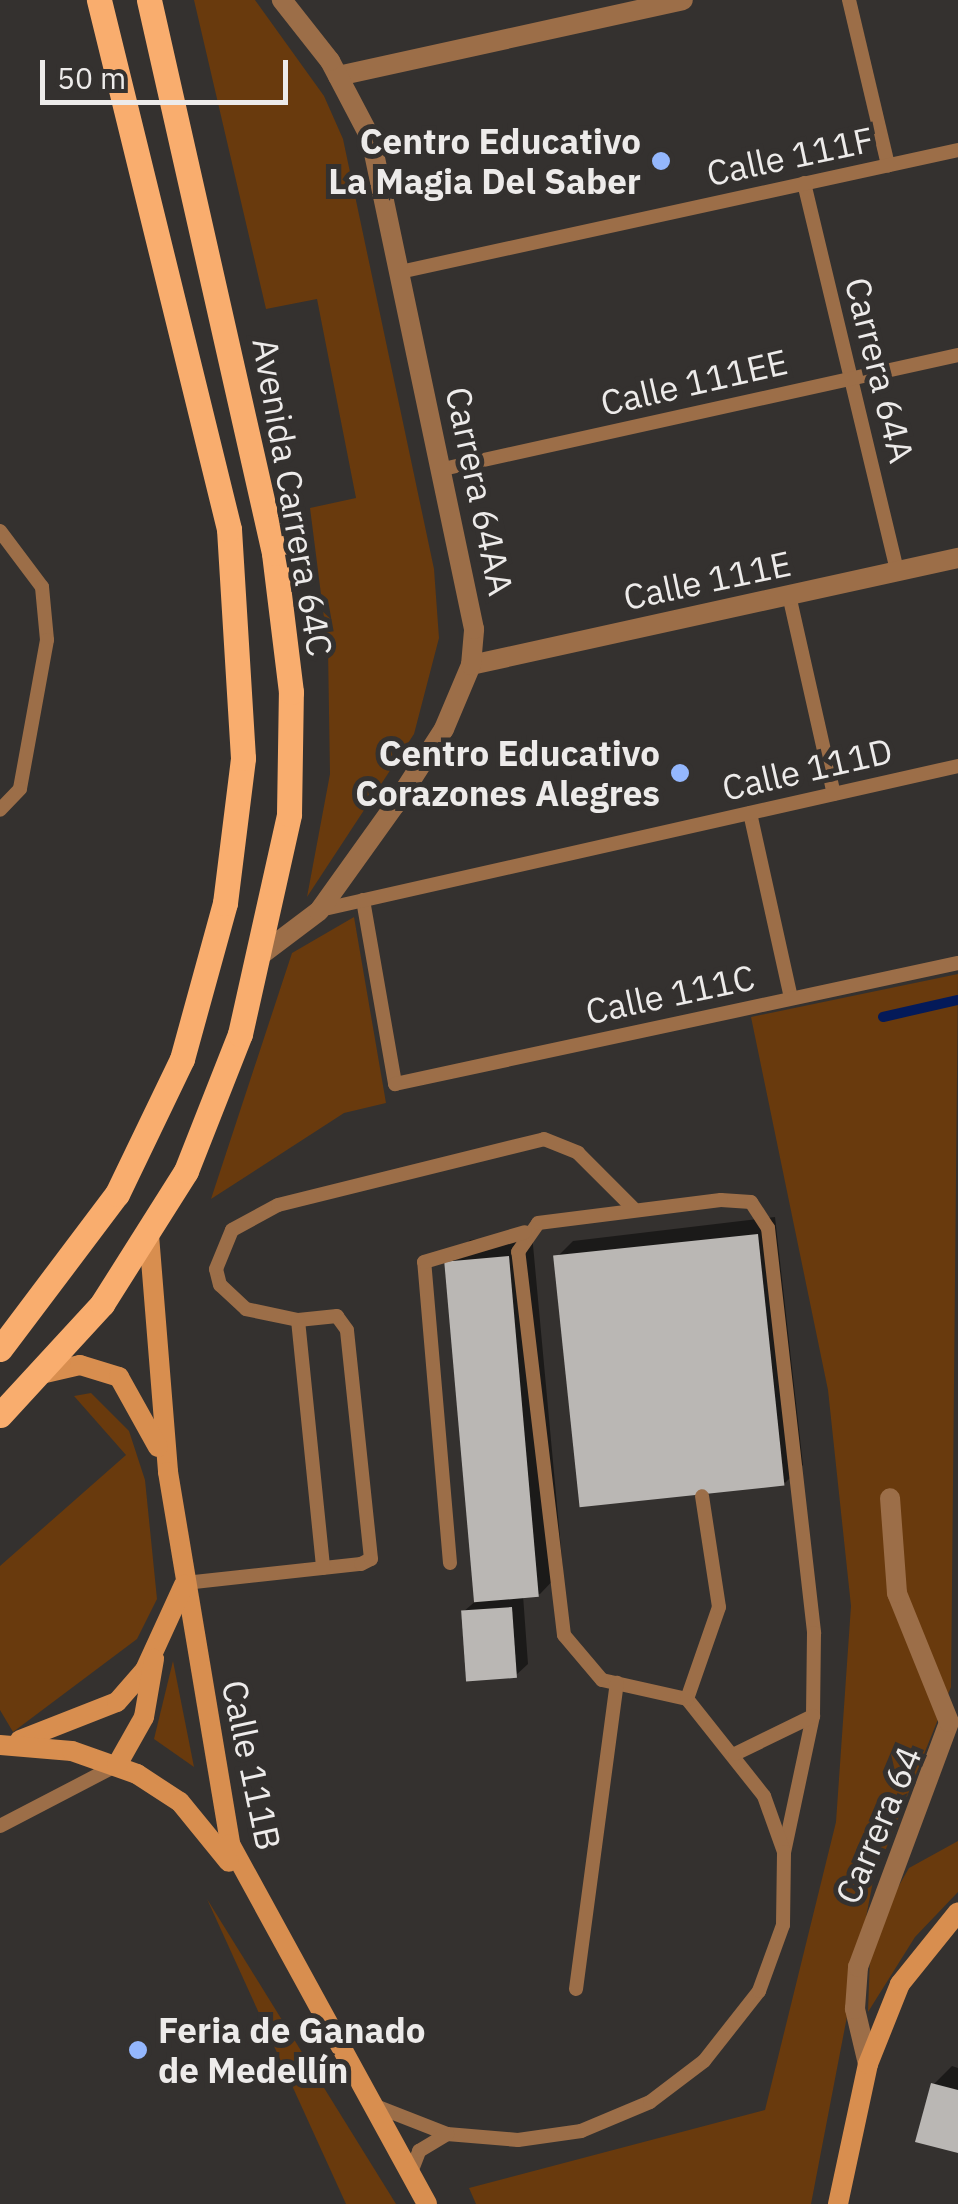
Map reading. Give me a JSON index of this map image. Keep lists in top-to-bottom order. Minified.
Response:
{"streets":{"main road":["Avenida Carrera 64C","Calle 111B"],"street":["Carrera 64AA","Calle 111E","Carrera 64"],"lane":["Calle 111F","Carrera 64A","Calle 111EE","Calle 111D","Calle 111C"]},"crossings":[["Calle 111F","Carrera 64A"],["Calle 111F","Carrera 64AA"],["Carrera 64A","Calle 111EE"],["Carrera 64A","Calle 111E"],["Calle 111EE","Carrera 64AA"],["Carrera 64AA","Avenida Carrera 64C"],["Carrera 64AA","Calle 111E"],["Carrera 64AA","Calle 111D"],["Avenida Carrera 64C","Calle 111B"],["Calle 111D","Calle 111C"]],"places":["Centro Educativo La Magia Del Saber","Centro Educativo Corazones Alegres","Feria de Ganado de Medellín"],"scale_bar":"50 m"}
